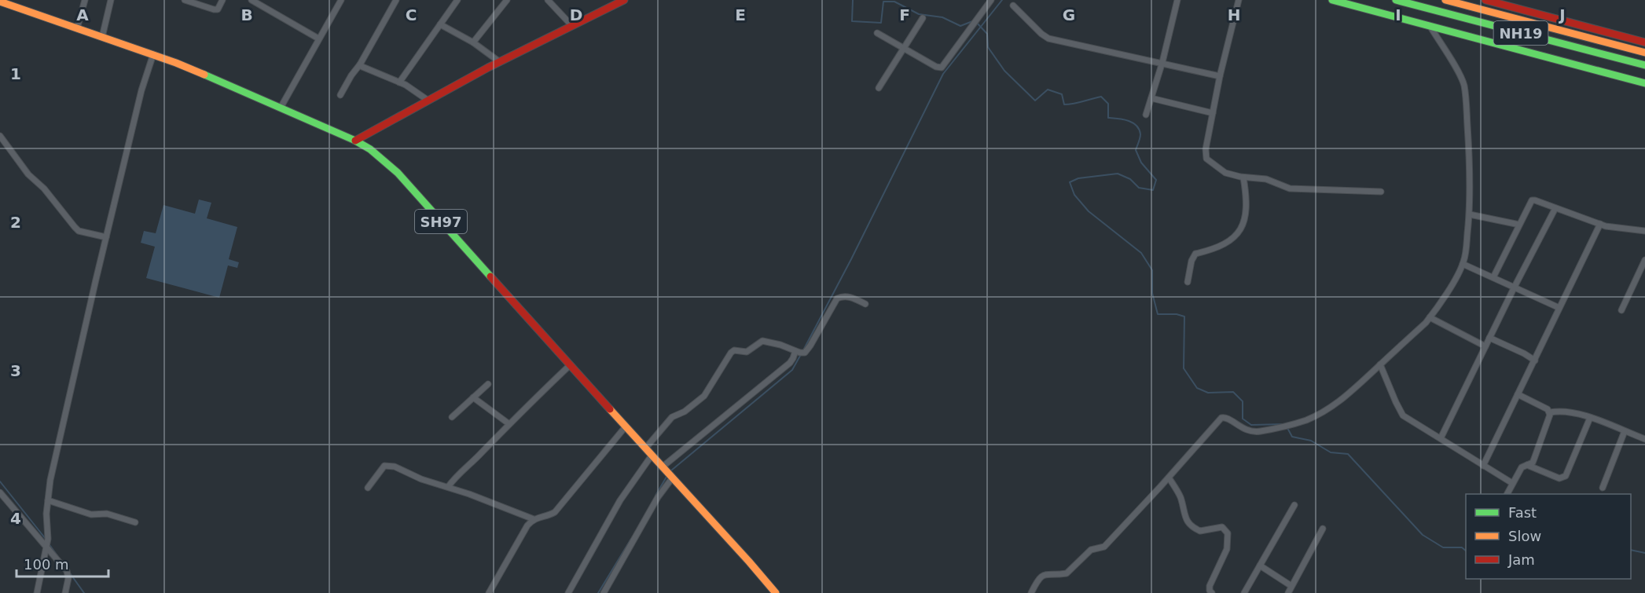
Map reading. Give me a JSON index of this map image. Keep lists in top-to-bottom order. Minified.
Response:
{"streets":{"main road":["NH19","SH97"]},"legend":["Fast","Slow","Jam"],"scale_bar":"100 m","grid":{"columns":["A","B","C","D","E","F","G","H","I","J"],"rows":["1","2","3","4"]}}
